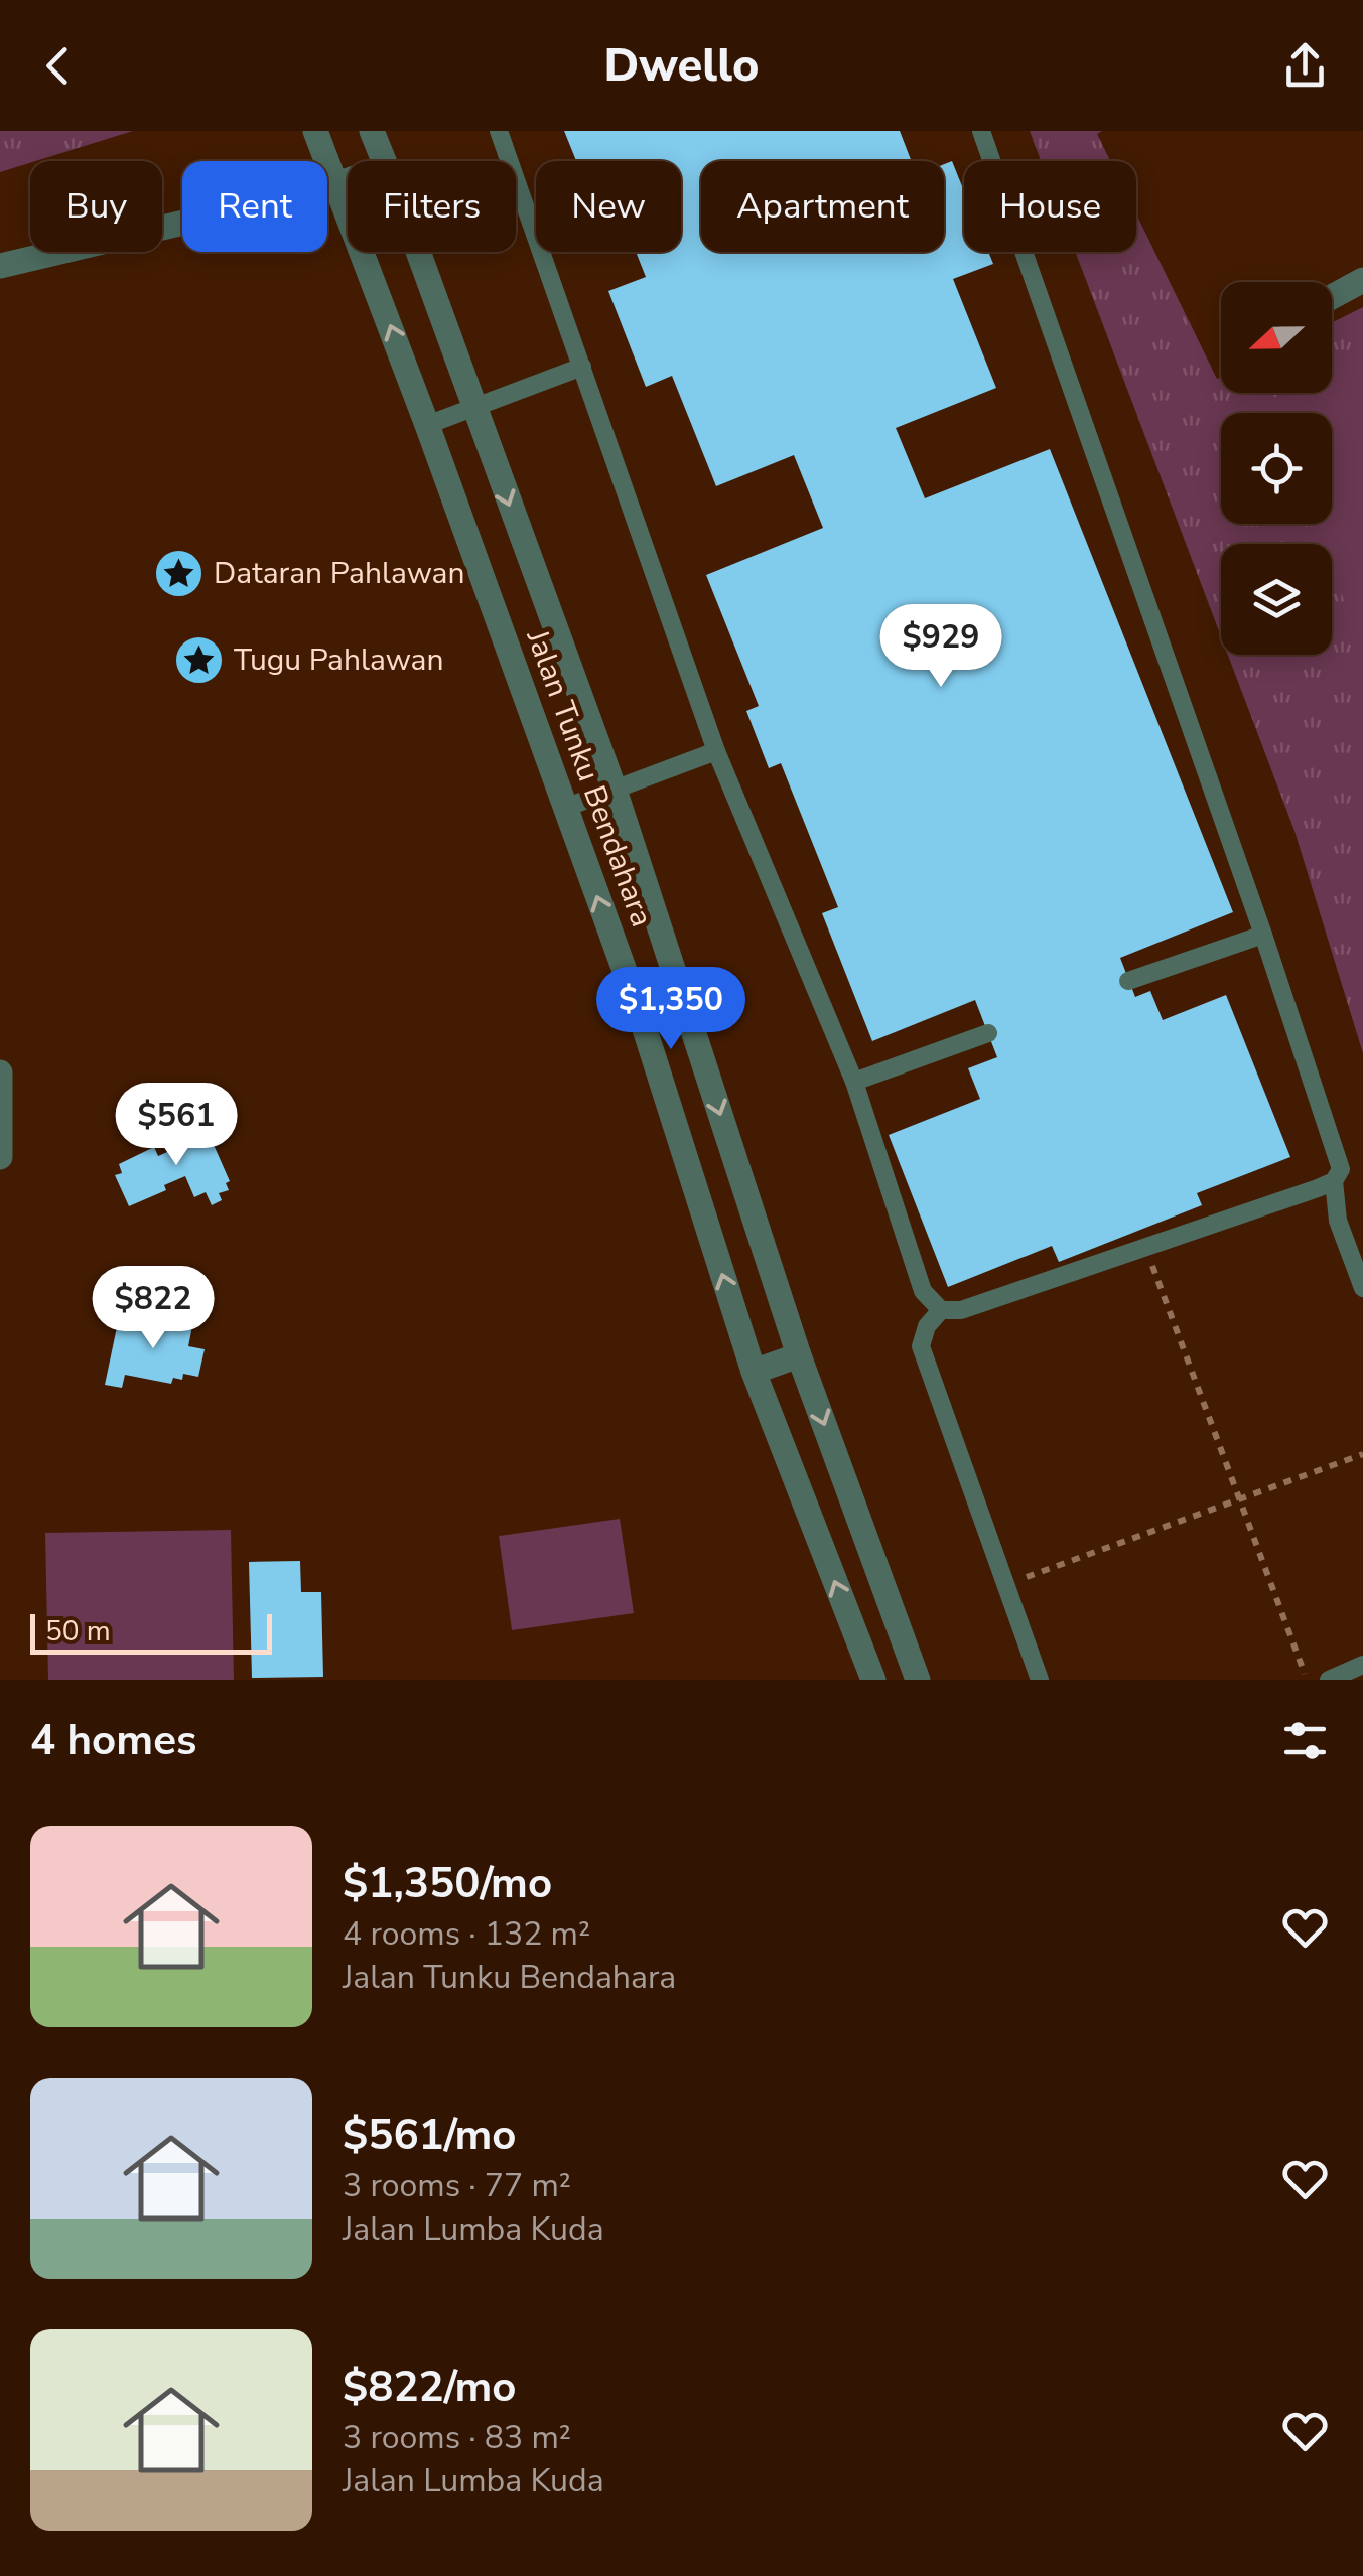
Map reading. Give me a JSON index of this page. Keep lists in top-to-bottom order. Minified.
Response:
{"streets":{"street":["Jalan Tunku Bendahara"]},"places":{"place":["Dataran Pahlawan","Tugu Pahlawan"]},"scale_bar":"50 m","north":"left","page":{"header":"Dwello","chip":["Buy","Rent","Filters","New","Apartment","House"],"price":["$929","$1,350","$561","$822"],"scale":"50 m","heading":"4 homes","list":[{"name":"$1,350/mo","note":"4 rooms · 132 m² · Jalan Tunku Bendahara"},{"name":"$561/mo","note":"3 rooms · 77 m² · Jalan Lumba Kuda"},{"name":"$822/mo","note":"3 rooms · 83 m² · Jalan Lumba Kuda"}]}}
